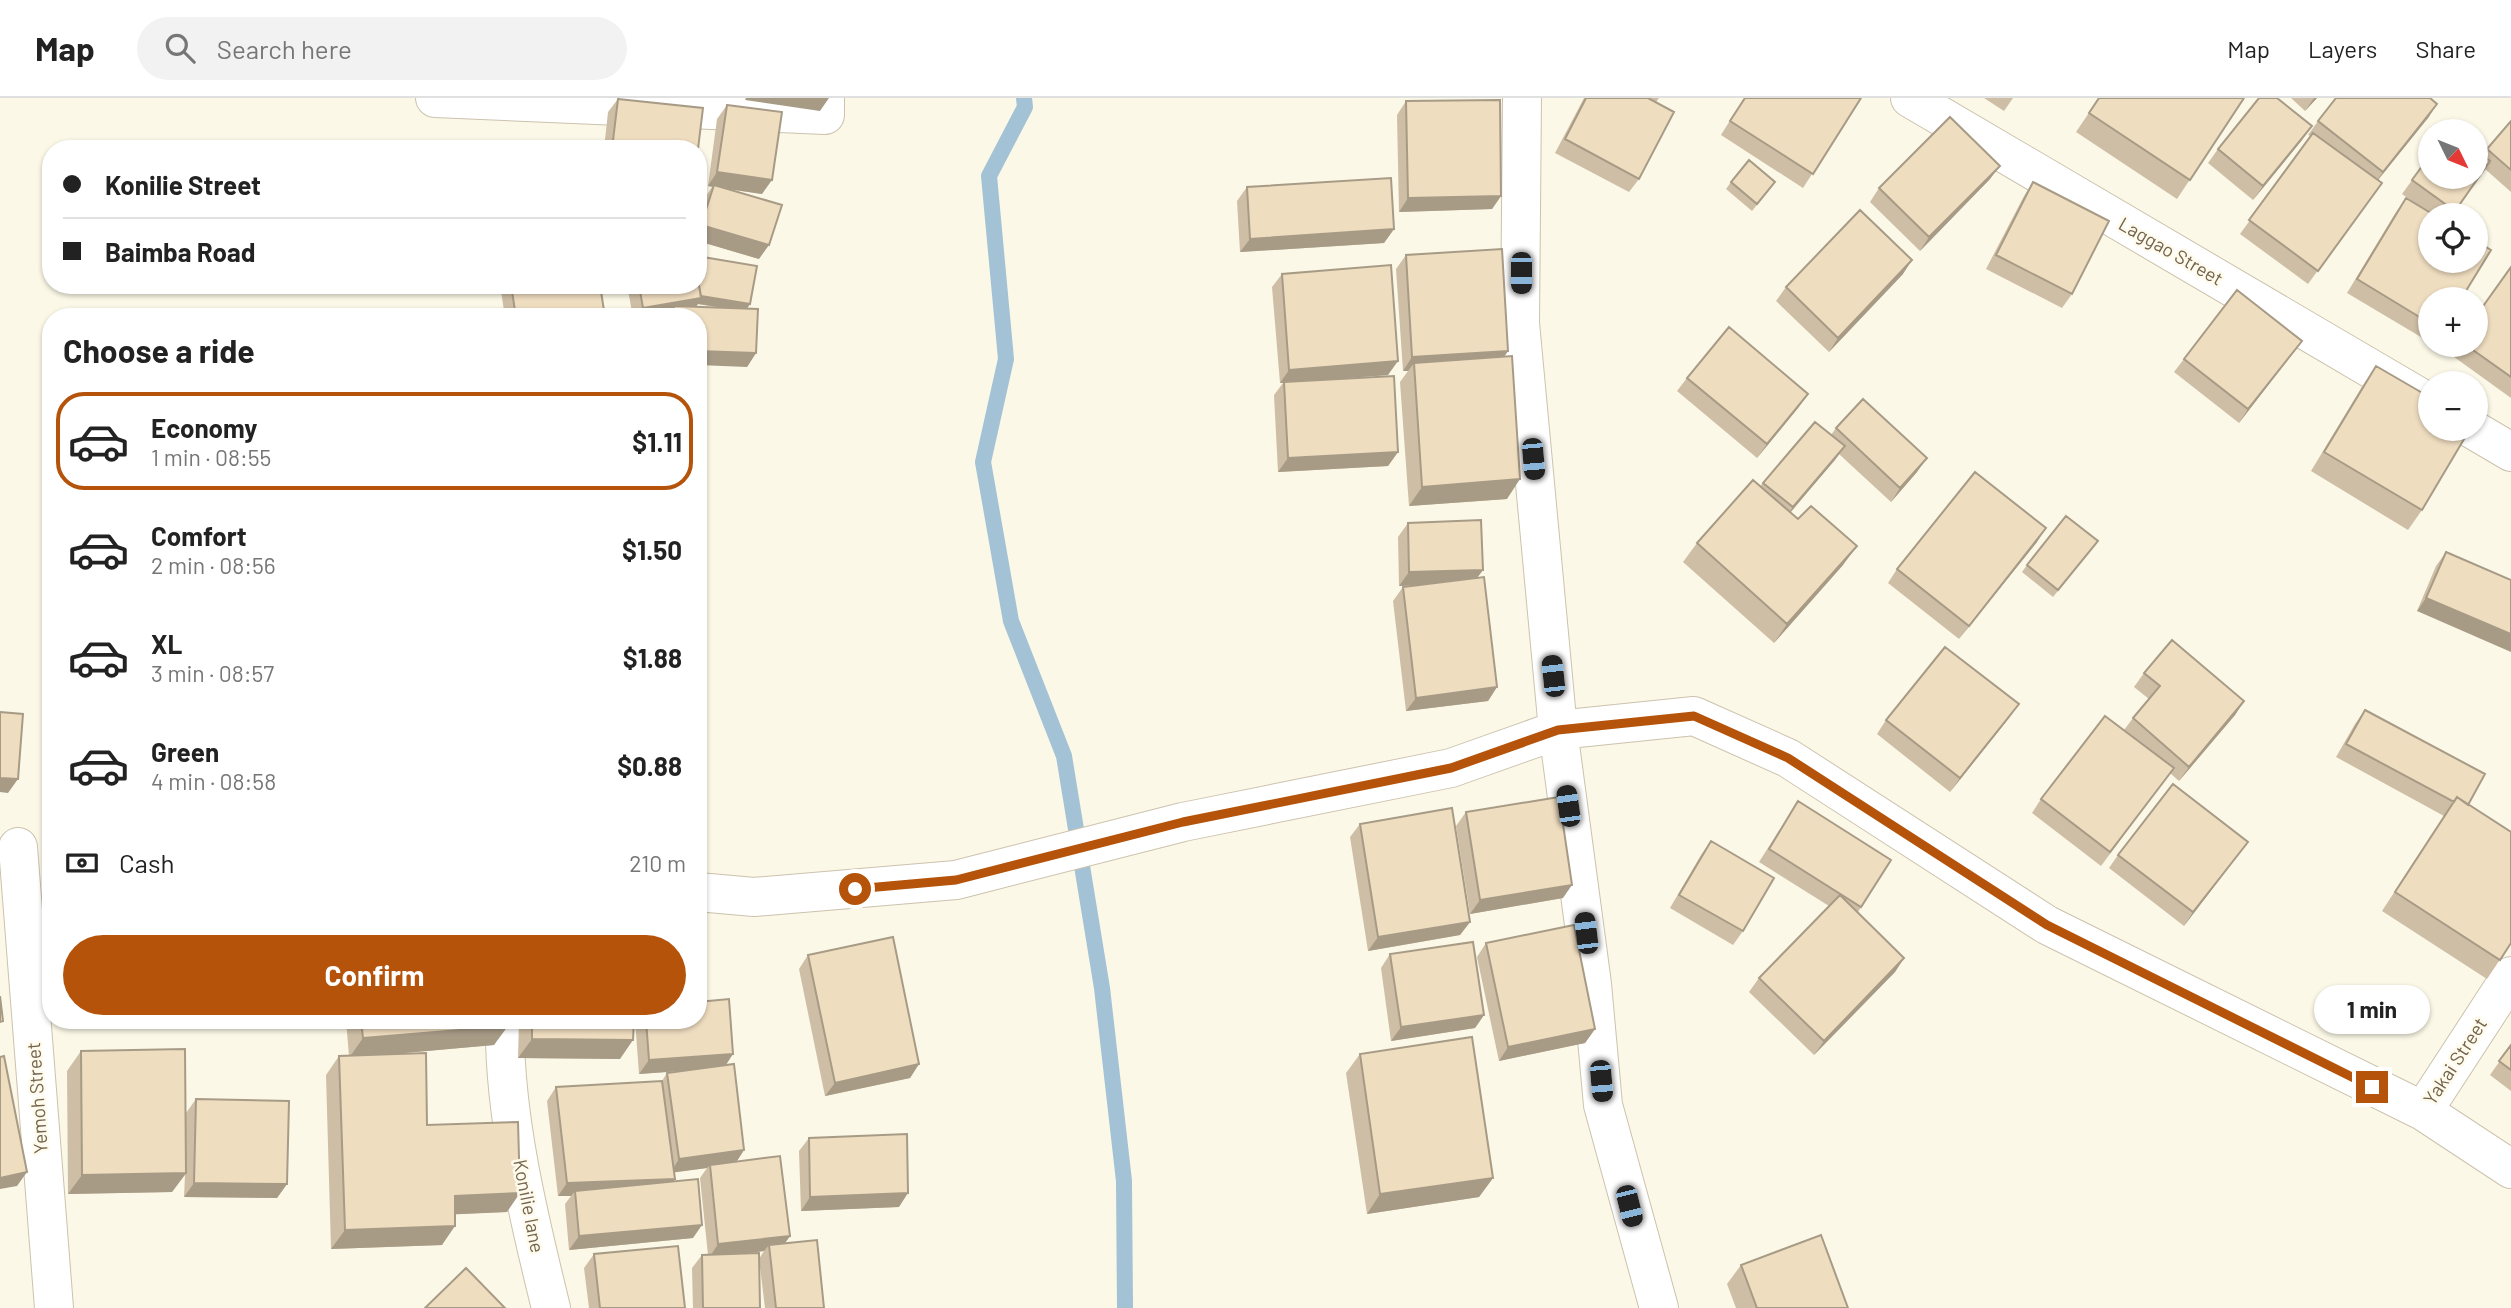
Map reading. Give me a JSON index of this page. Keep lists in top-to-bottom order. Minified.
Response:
{"streets":{"street":["Laggao Street","Yakai Street","Yemoh Street","Konilie lane"]},"north":"bottom right","page":{"header":"Map","search":"Search here","nav":["Map","Layers","Share"],"map_buttons":["+","−"],"banner":["Konilie Street","Baimba Road"],"heading":"Choose a ride","list":[{"name":"Economy","note":"1 min · 08:55","value":"$1.11"},{"name":"Comfort","note":"2 min · 08:56","value":"$1.50"},{"name":"XL","note":"3 min · 08:57","value":"$1.88"},{"name":"Green","note":"4 min · 08:58","value":"$0.88"}],"pay":["Cash","210 m"],"buttons":"Confirm","bubble":"1 min"}}
